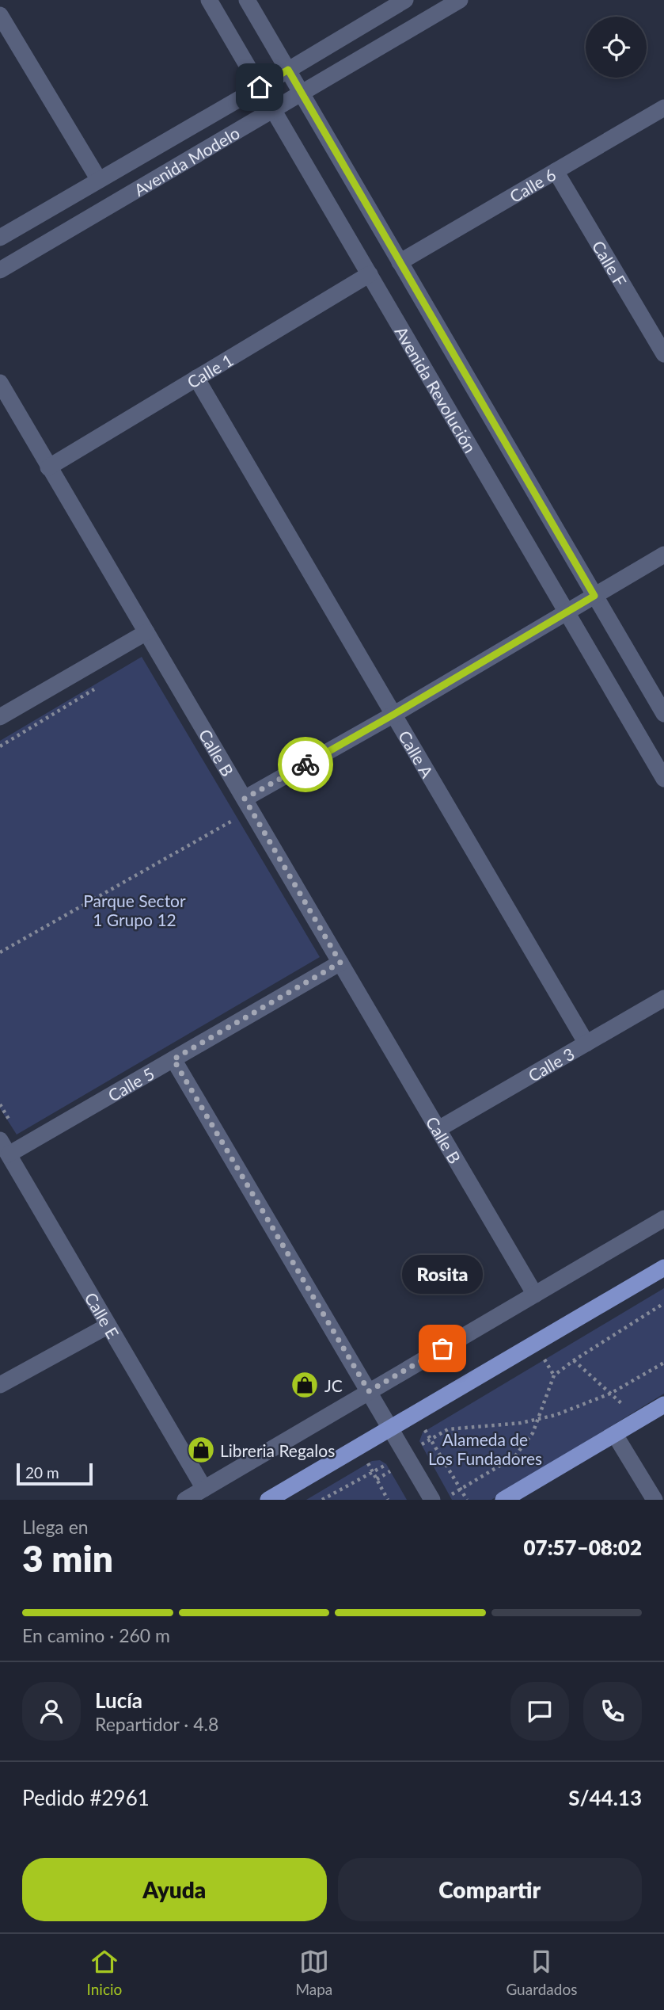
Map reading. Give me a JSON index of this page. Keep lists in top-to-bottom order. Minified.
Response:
{"streets":{"street":["Avenida Modelo","Calle 6","Calle F","Calle 1","Avenida Revolución","Calle B","Calle A","Calle 3","Calle 5","Calle E"]},"crossings":[["Avenida Modelo","Avenida Revolución"],["Calle 6","Calle F"],["Calle 6","Avenida Revolución"],["Calle 1","Avenida Revolución"],["Calle 1","Calle B"],["Calle 1","Calle A"],["Calle B","Calle 3"],["Calle B","Calle 5"],["Calle A","Calle 3"],["Calle 5","Calle E"]],"parks":["Parque Sector 1 Grupo 12","Alameda de Los Fundadores"],"places":{"other":["Rosita"],"shop":["JC","Libreria Regalos"]},"scale_bar":"20 m","page":{"bubble":"Rosita","scale":"20 m","heading":["3 min","Llega en","07:57–08:02"],"panel":["Lucía","Repartidor · 4.8","Pedido #2961","S/44.13"],"bar":"En camino · 260 m","buttons":["Ayuda","Compartir"],"tabs":["Inicio","Mapa","Guardados"]}}
